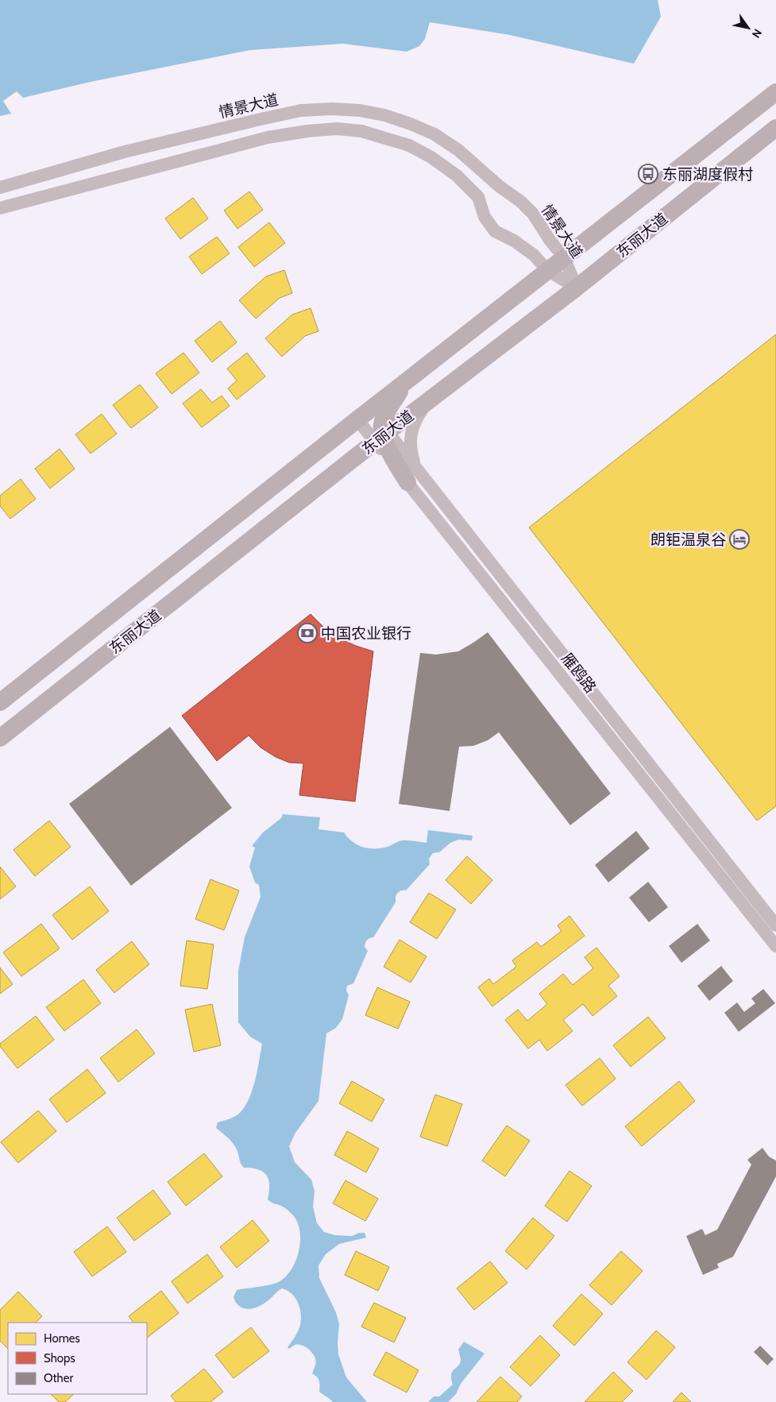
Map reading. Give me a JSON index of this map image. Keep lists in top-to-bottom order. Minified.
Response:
{"streets":{"highway":["东丽大道"],"street":["情景大道","雁鸥路"]},"crossings":[["情景大道","东丽大道"]],"places":{"bus stop":["东丽湖度假村"],"hotel":["朗钜温泉谷"],"bank":["中国农业银行"]},"legend":["Homes","Shops","Other"],"north":"bottom right"}
